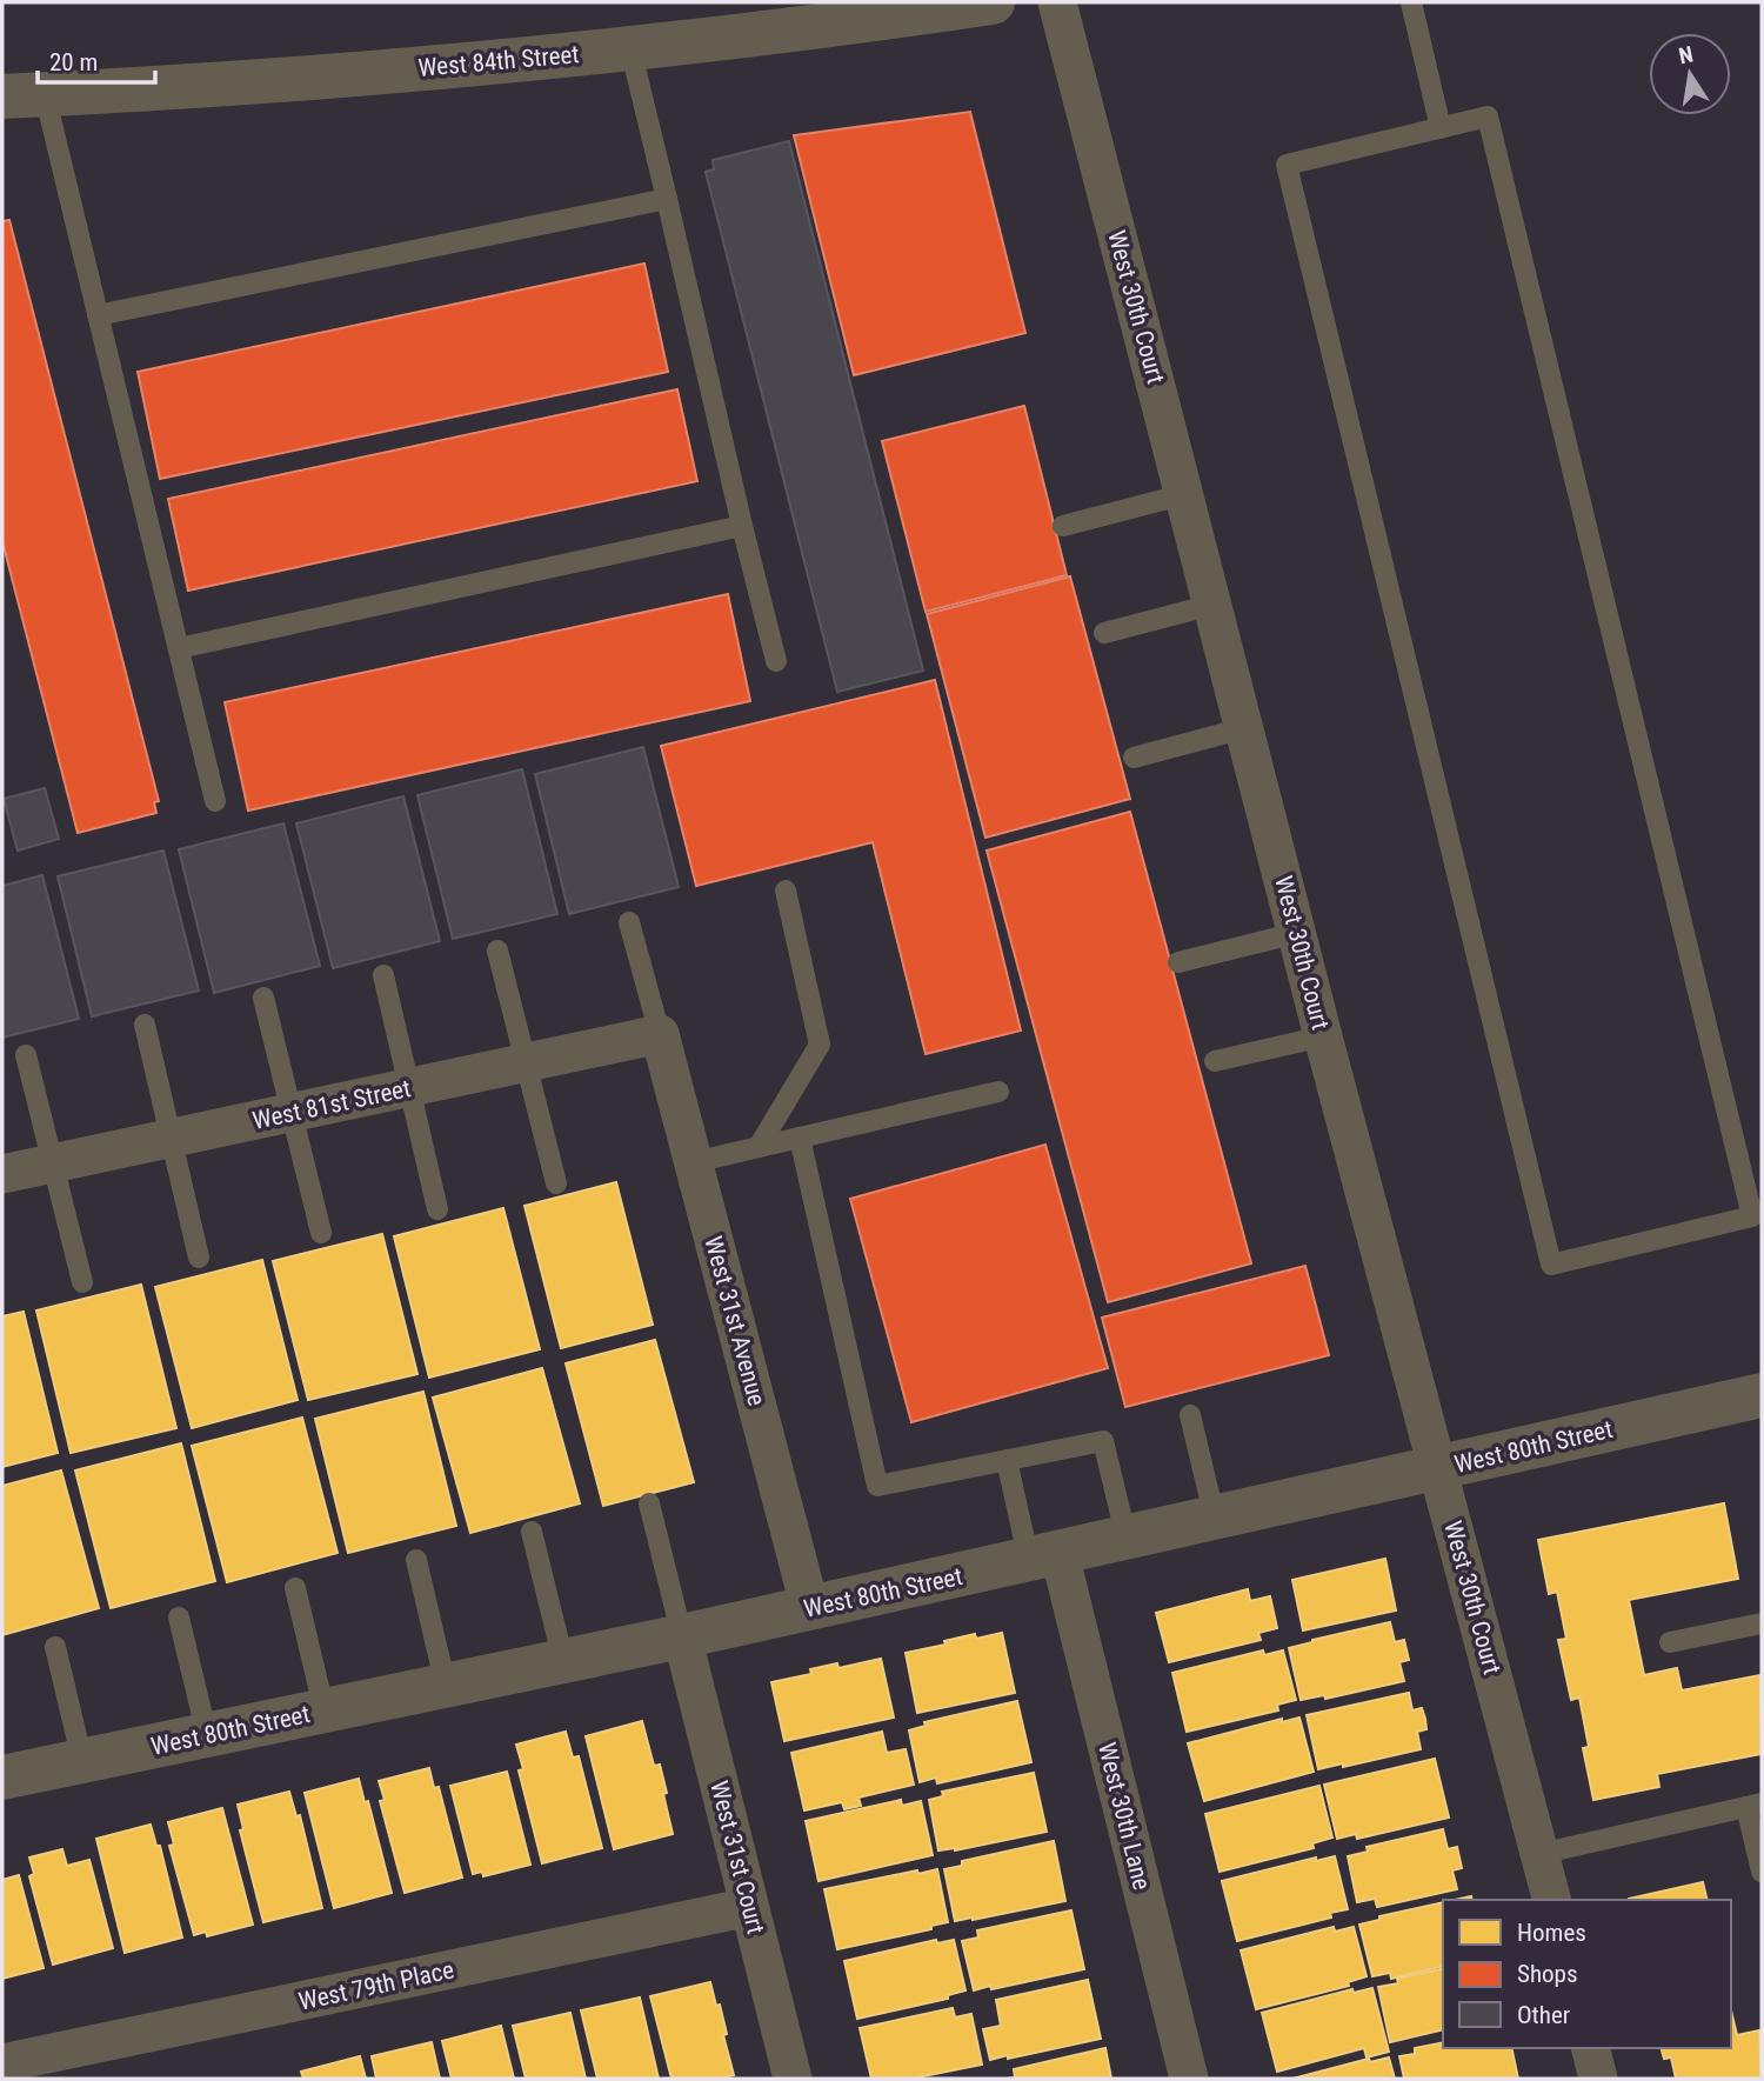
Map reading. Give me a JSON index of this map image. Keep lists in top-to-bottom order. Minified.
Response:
{"streets":{"street":["West 84th Street","West 30th Court","West 81st Street","West 31st Avenue","West 80th Street","West 30th Lane","West 31st Court","West 79th Place"]},"crossings":[["West 30th Court","West 80th Street"],["West 81st Street","West 31st Avenue"],["West 31st Avenue","West 80th Street"],["West 80th Street","West 30th Lane"],["West 80th Street","West 31st Court"],["West 31st Court","West 79th Place"]],"legend":["Homes","Shops","Other"],"scale_bar":"20 m","north":"top"}
